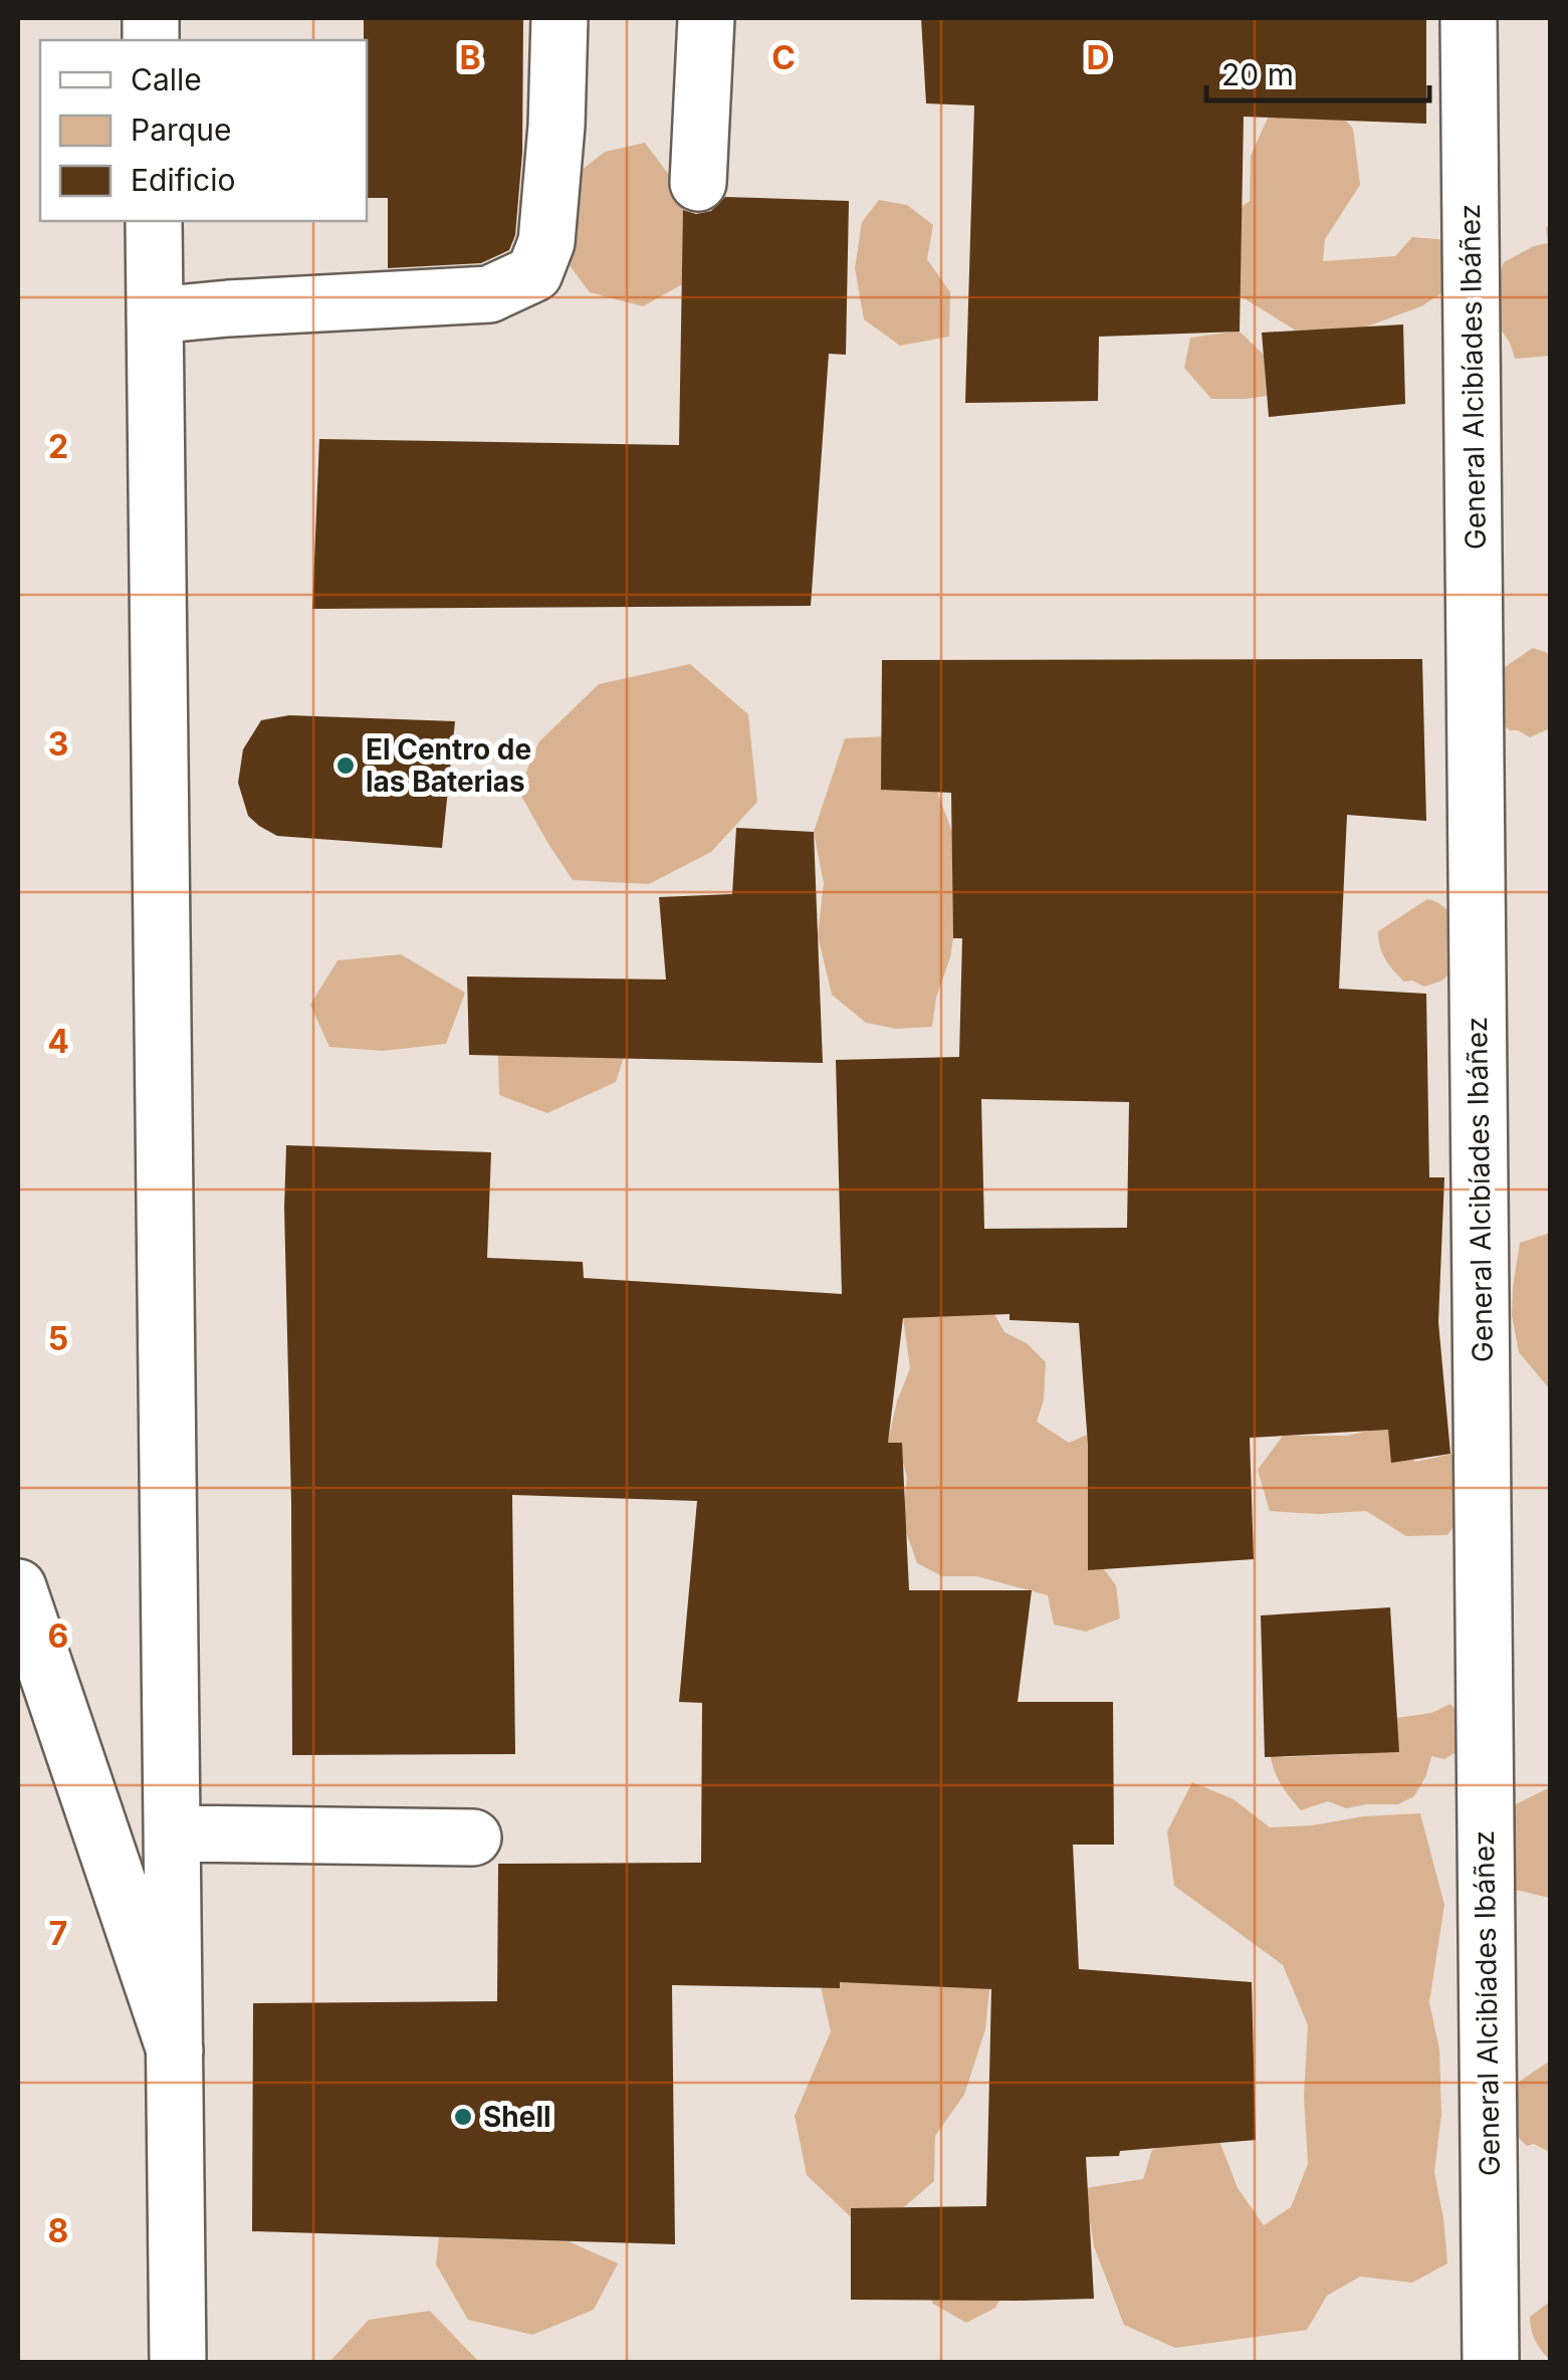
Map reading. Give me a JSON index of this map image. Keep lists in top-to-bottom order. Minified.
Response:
{"streets":{"main road":["General Alcibíades Ibáñez"]},"places":["El Centro de las Baterias","Shell"],"legend":["Calle","Parque","Edificio"],"scale_bar":"20 m","grid":{"columns":["B","C","D"],"rows":["2","3","4","5","6","7","8"]}}
